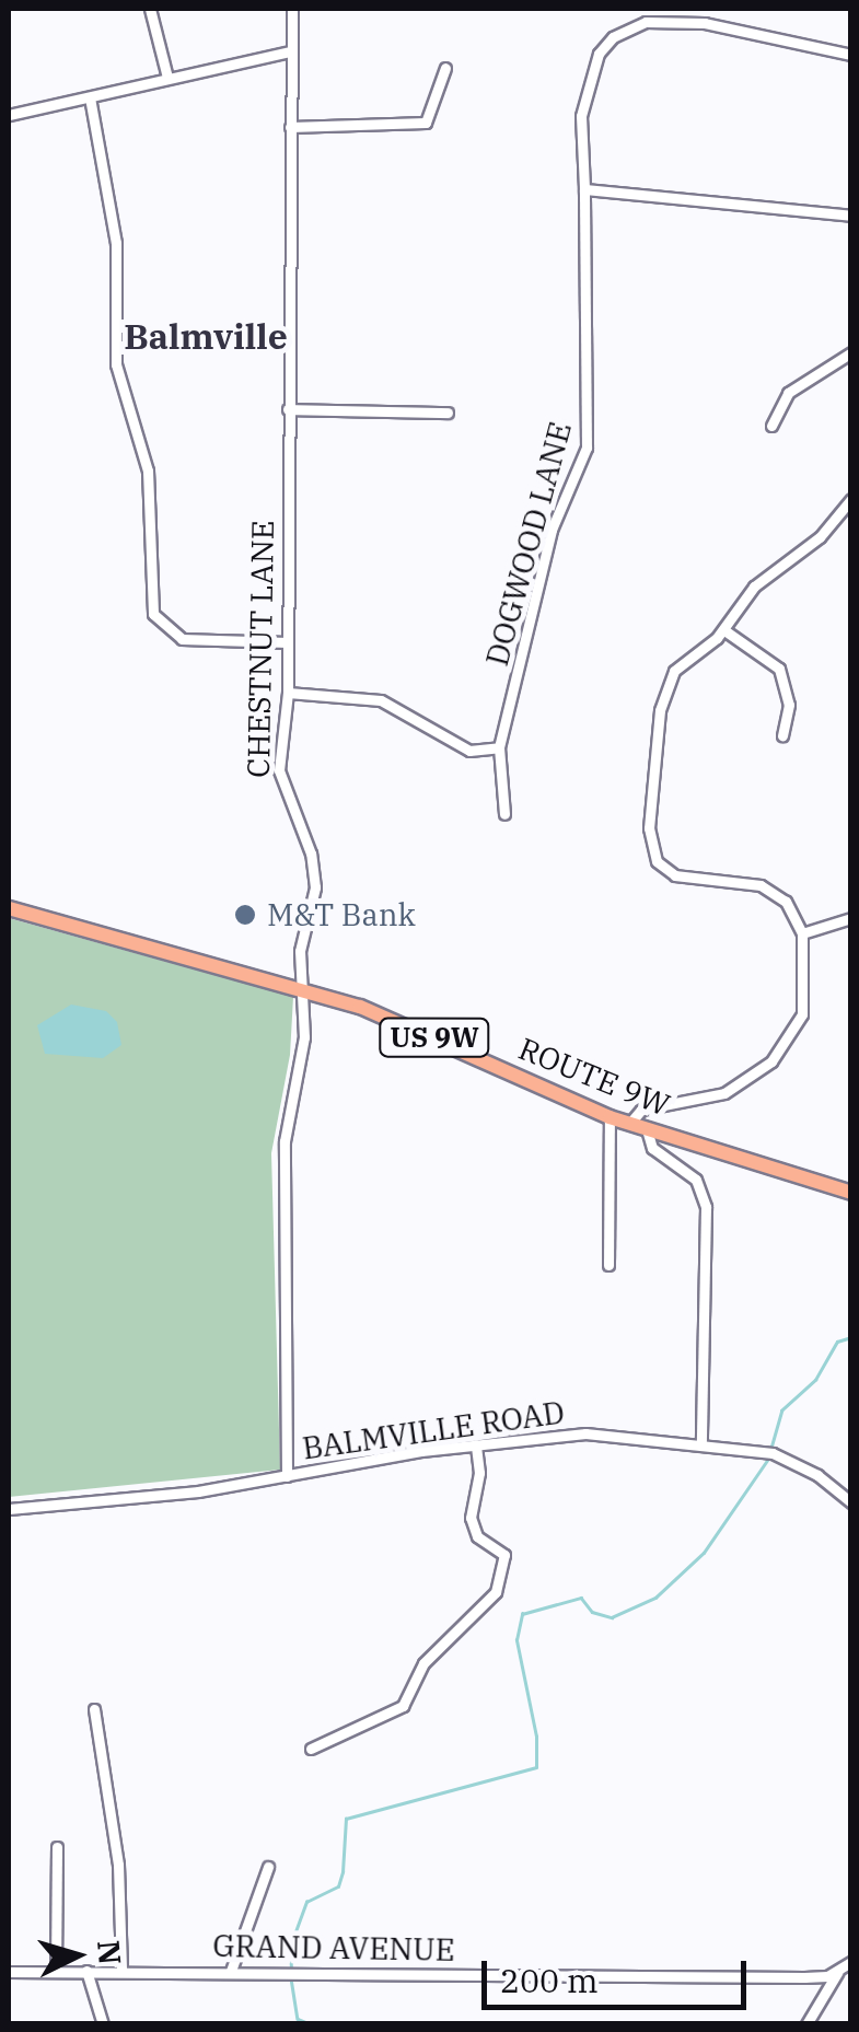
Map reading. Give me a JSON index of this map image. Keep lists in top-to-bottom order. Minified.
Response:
{"streets":{"highway":["US 9W","ROUTE 9W"],"street":["DOGWOOD LANE","CHESTNUT LANE","BALMVILLE ROAD","GRAND AVENUE"]},"crossings":[["CHESTNUT LANE","ROUTE 9W"],["CHESTNUT LANE","BALMVILLE ROAD"]],"districts":["Balmville"],"places":["M&T Bank"],"scale_bar":"200 m","north":"right"}
